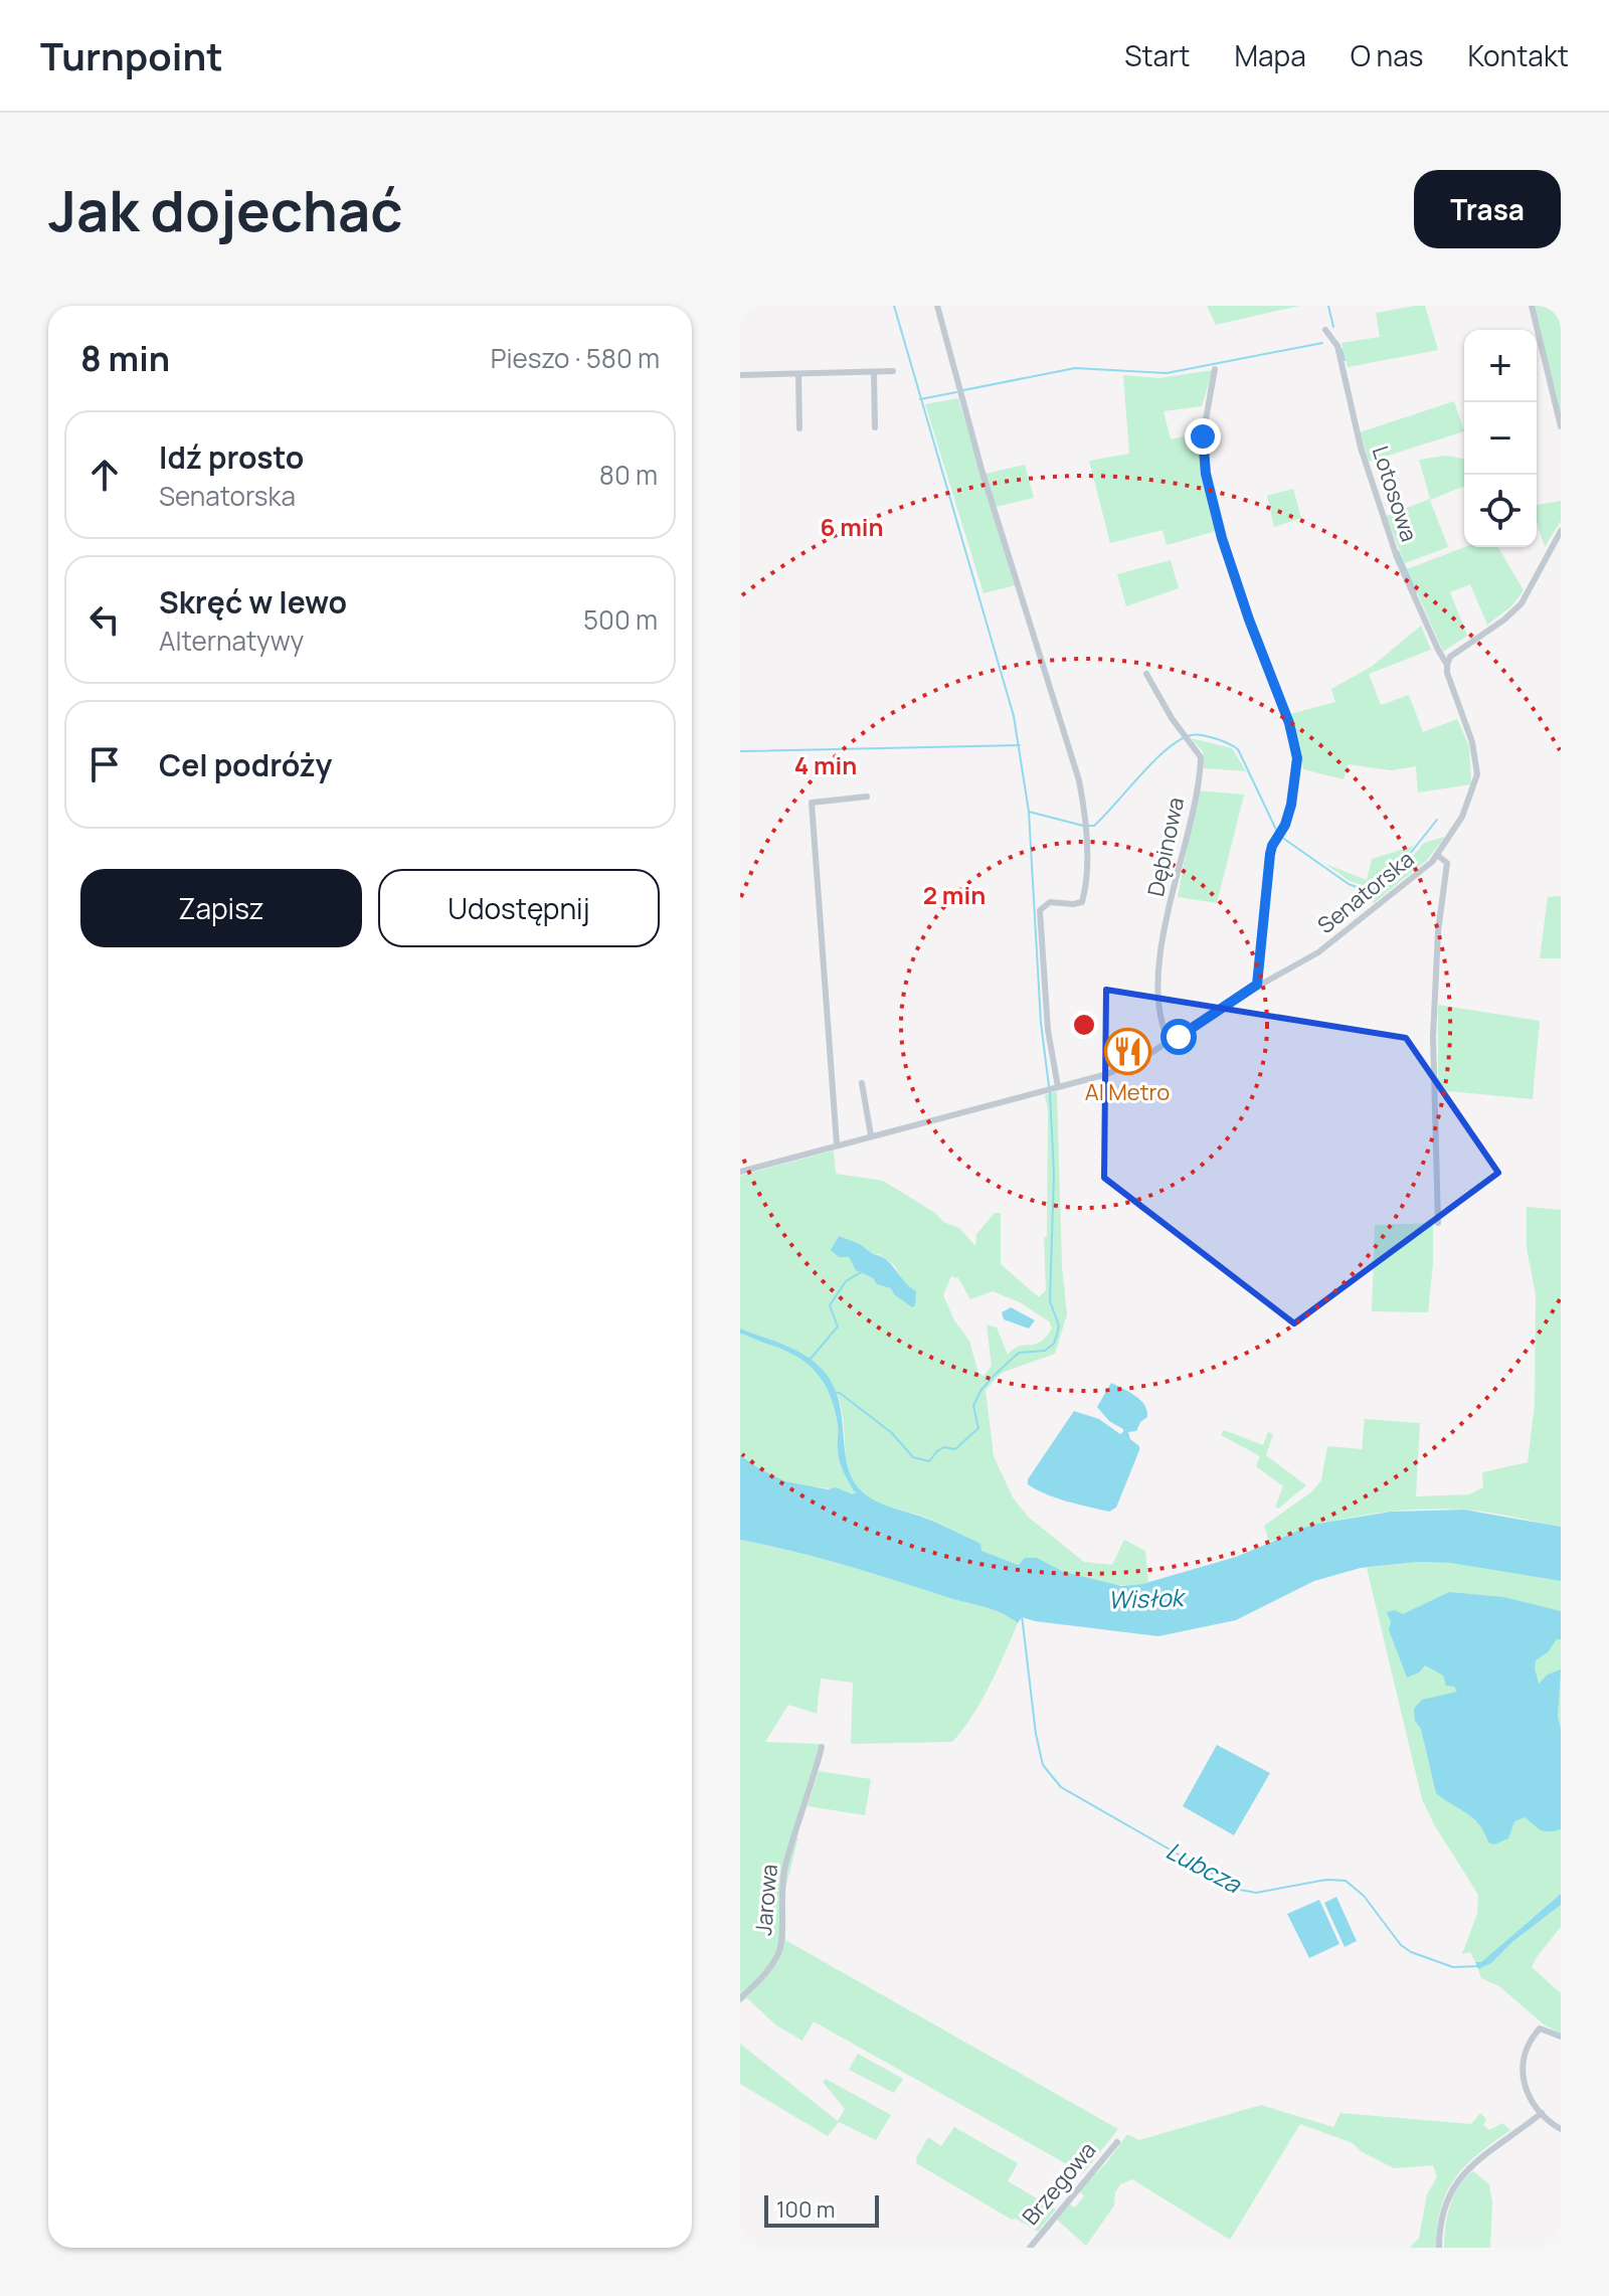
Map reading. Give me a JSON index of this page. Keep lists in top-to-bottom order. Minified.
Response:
{"streets":{"street":["Lotosowa","Dębinowa","Senatorska","Jarowa","Brzegowa"]},"crossings":[["Lotosowa","Senatorska"],["Dębinowa","Senatorska"]],"water":["Wisłok","Lubcza"],"places":{"restaurant":["Al Metro"]},"scale_bar":"100 m","page":{"header":"Turnpoint","nav":["Start","Mapa","O nas","Kontakt"],"buttons":["Trasa",["Zapisz","Udostępnij"]],"title":"Jak dojechać","heading":["8 min","Pieszo · 580 m"],"map_buttons":["+","−"],"list":[["Idź prosto","Senatorska","80 m"],["Skręć w lewo","Alternatywy","500 m"],"Cel podróży"],"scale":"100 m"},"rings":["6 min","4 min","2 min"]}
